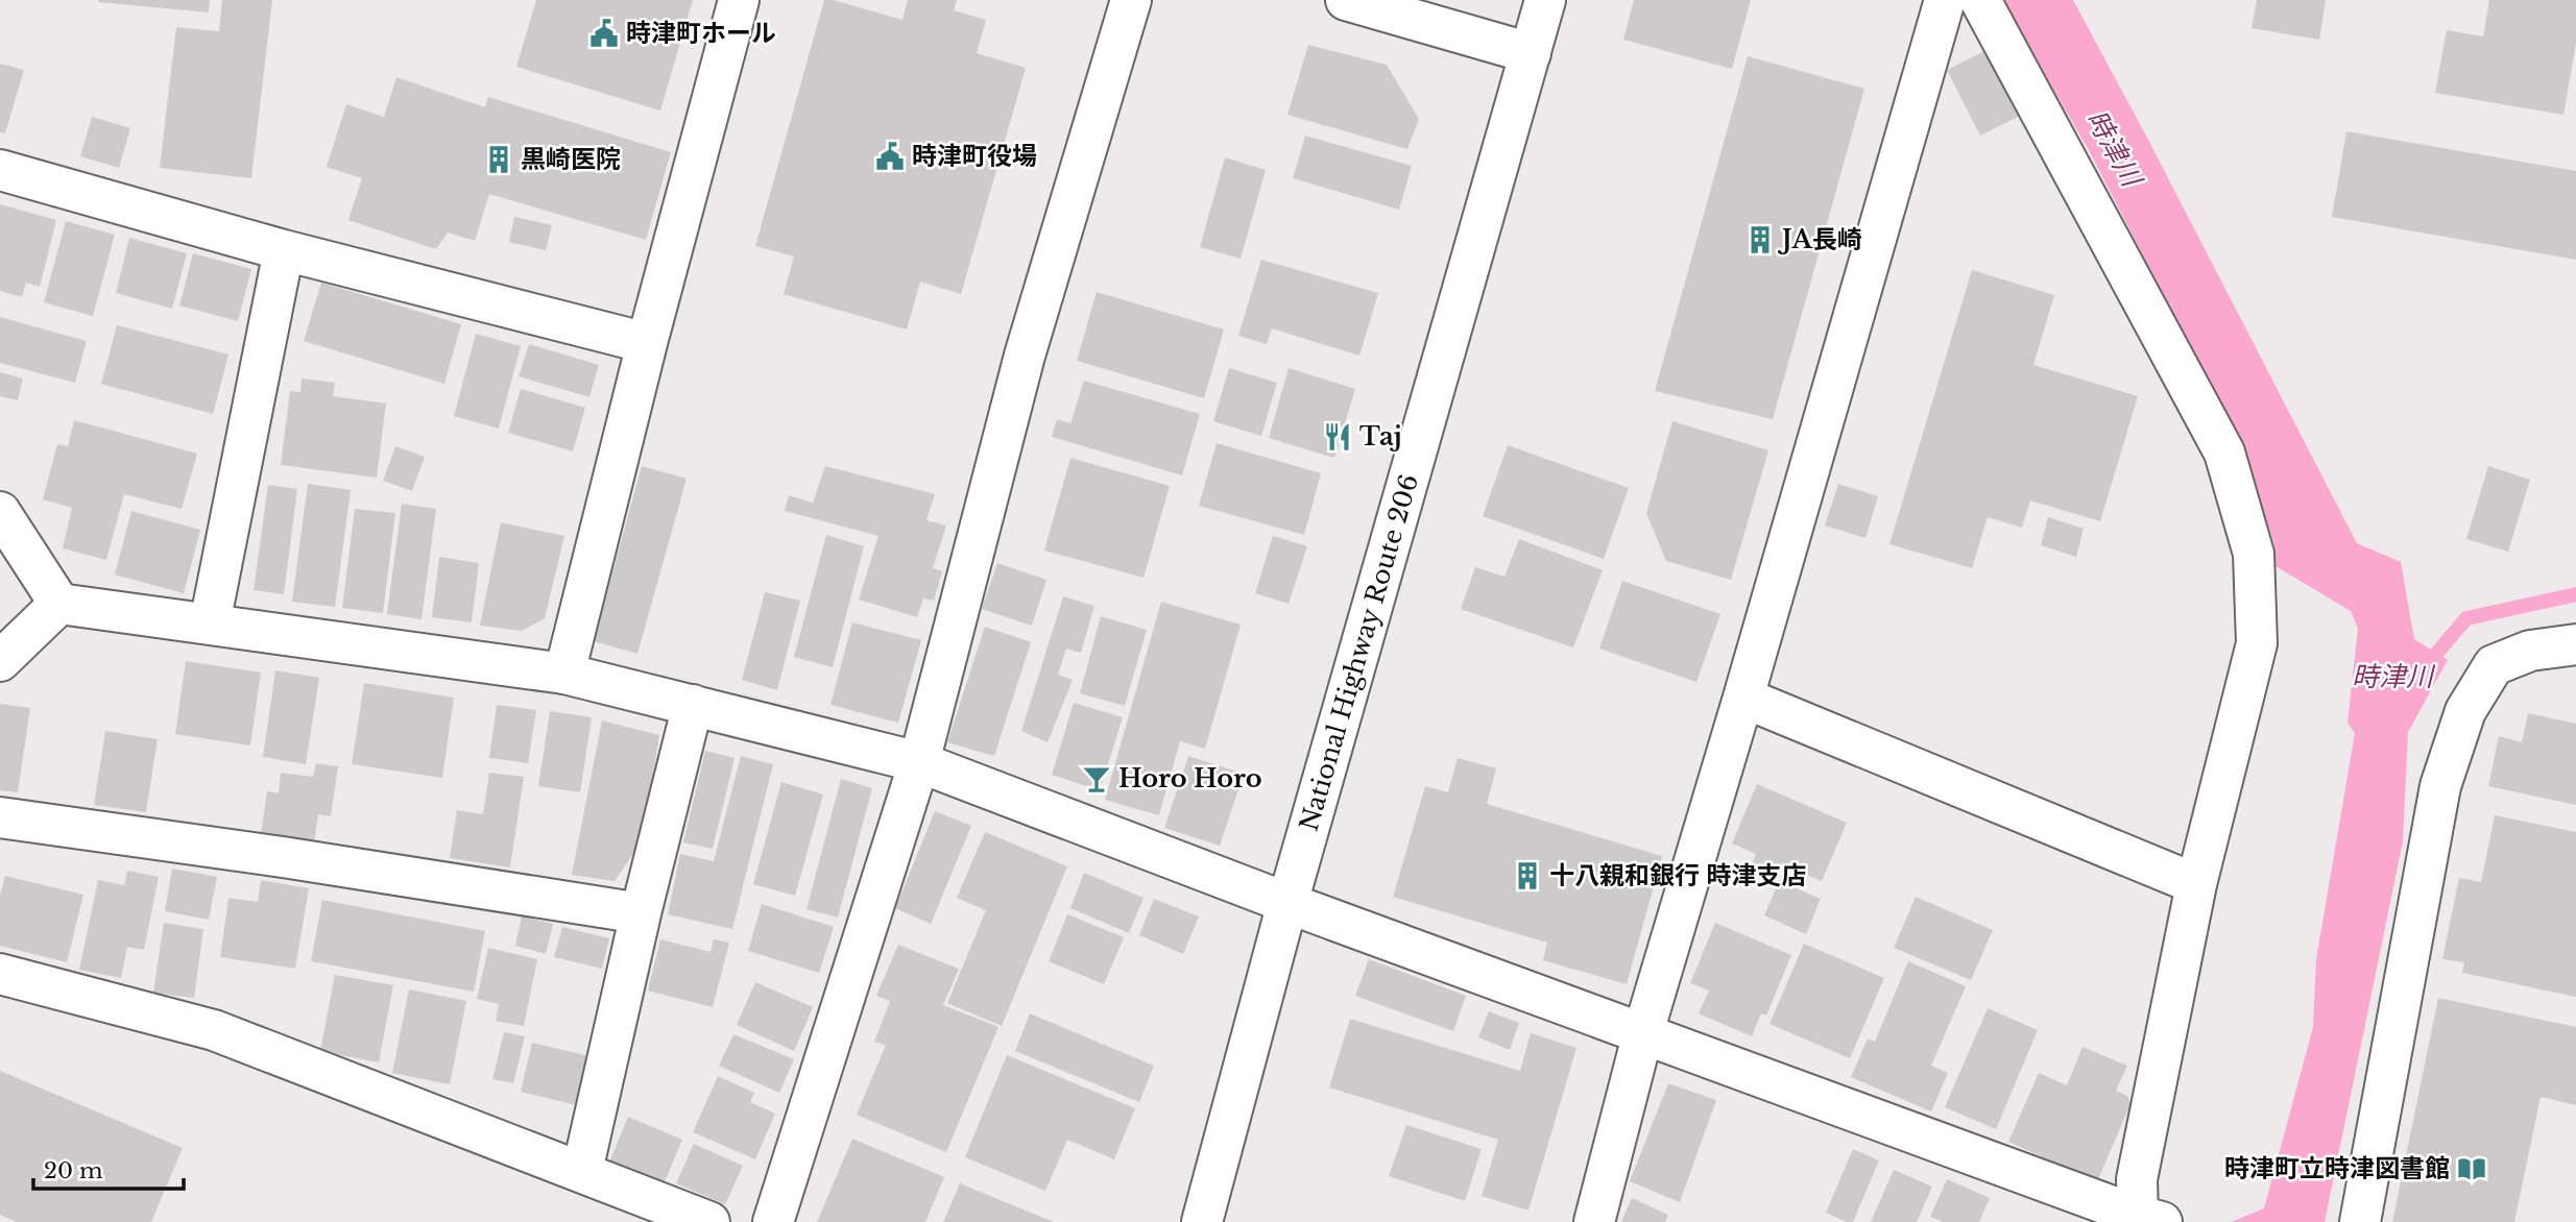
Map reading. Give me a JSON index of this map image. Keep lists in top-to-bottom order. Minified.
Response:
{"streets":{"main road":["National Highway Route 206"]},"water":["時津川"],"places":{"public building":["時津町ホール","時津町役場"],"building":["黒崎医院","JA長崎","十八親和銀行 時津支店"],"restaurant":["Taj"],"bar":["Horo Horo"],"library":["時津町立時津図書館"]},"scale_bar":"20 m"}
